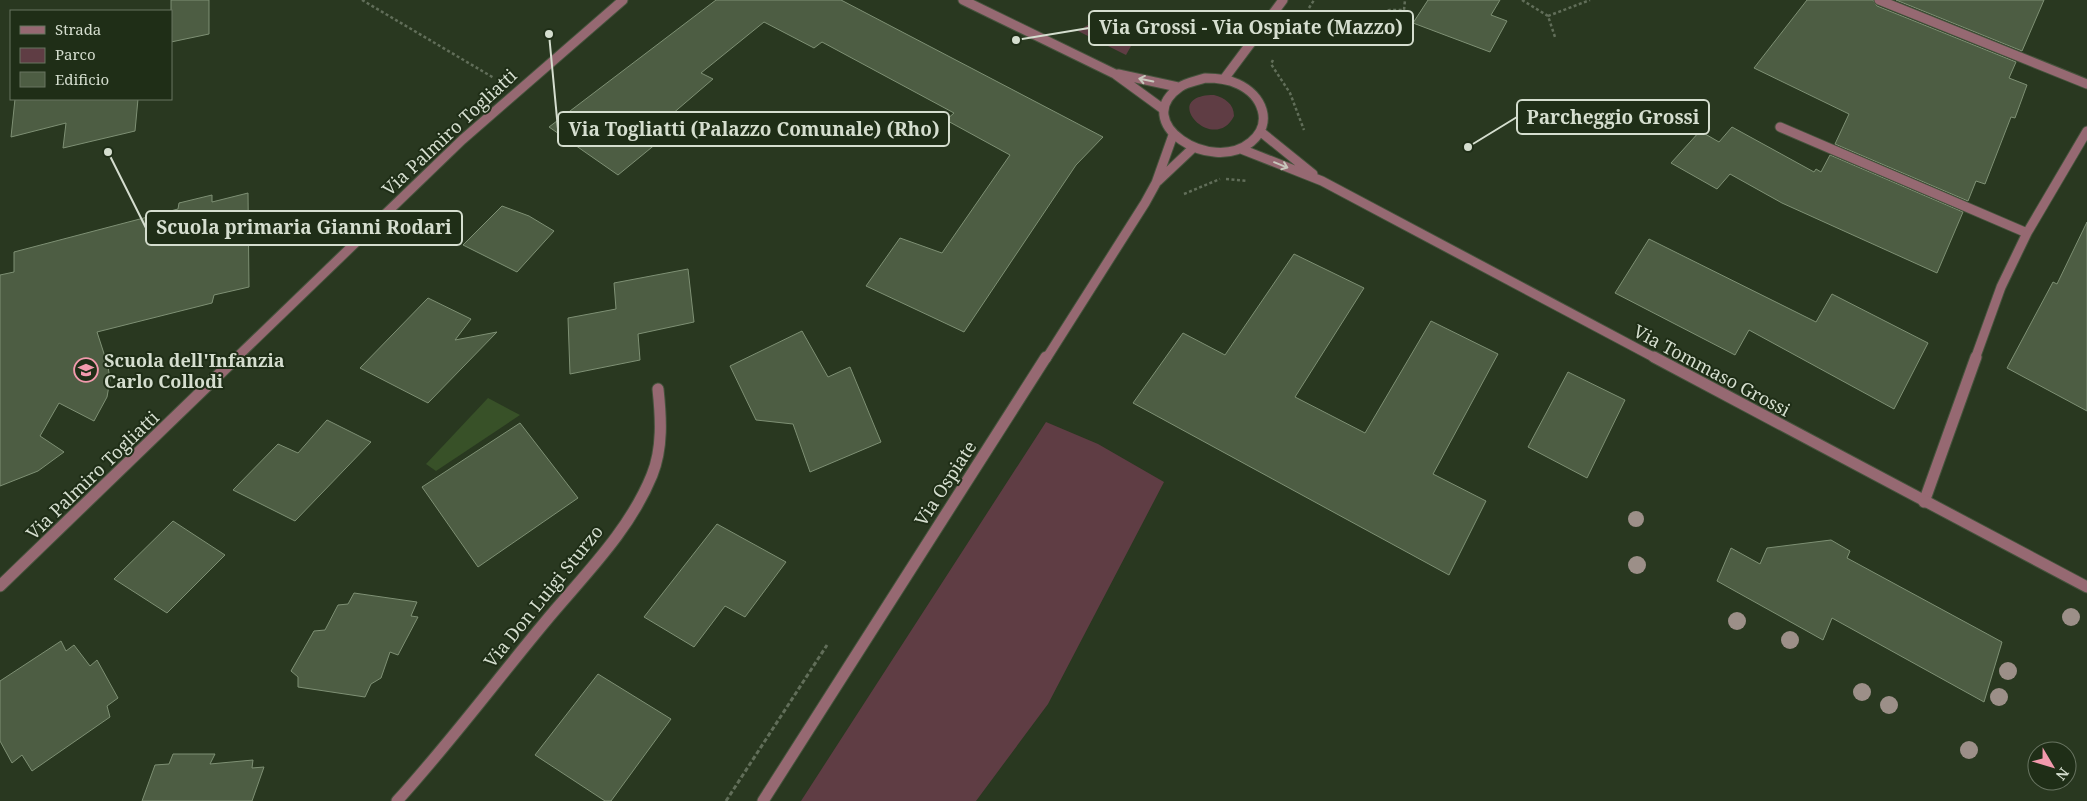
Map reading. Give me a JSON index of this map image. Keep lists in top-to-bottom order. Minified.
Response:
{"streets":{"street":["Via Palmiro Togliatti","Via Tommaso Grossi","Via Ospiate","Via Don Luigi Sturzo"]},"crossings":[["Via Tommaso Grossi","Via Ospiate"]],"places":{"other":["Via Togliatti (Palazzo Comunale) (Rho)","Via Grossi - Via Ospiate (Mazzo)","Parcheggio Grossi","Scuola primaria Gianni Rodari"],"school or university":["Scuola dell'Infanzia Carlo Collodi"]},"legend":["Strada","Parco","Edificio"],"north":"bottom right"}
